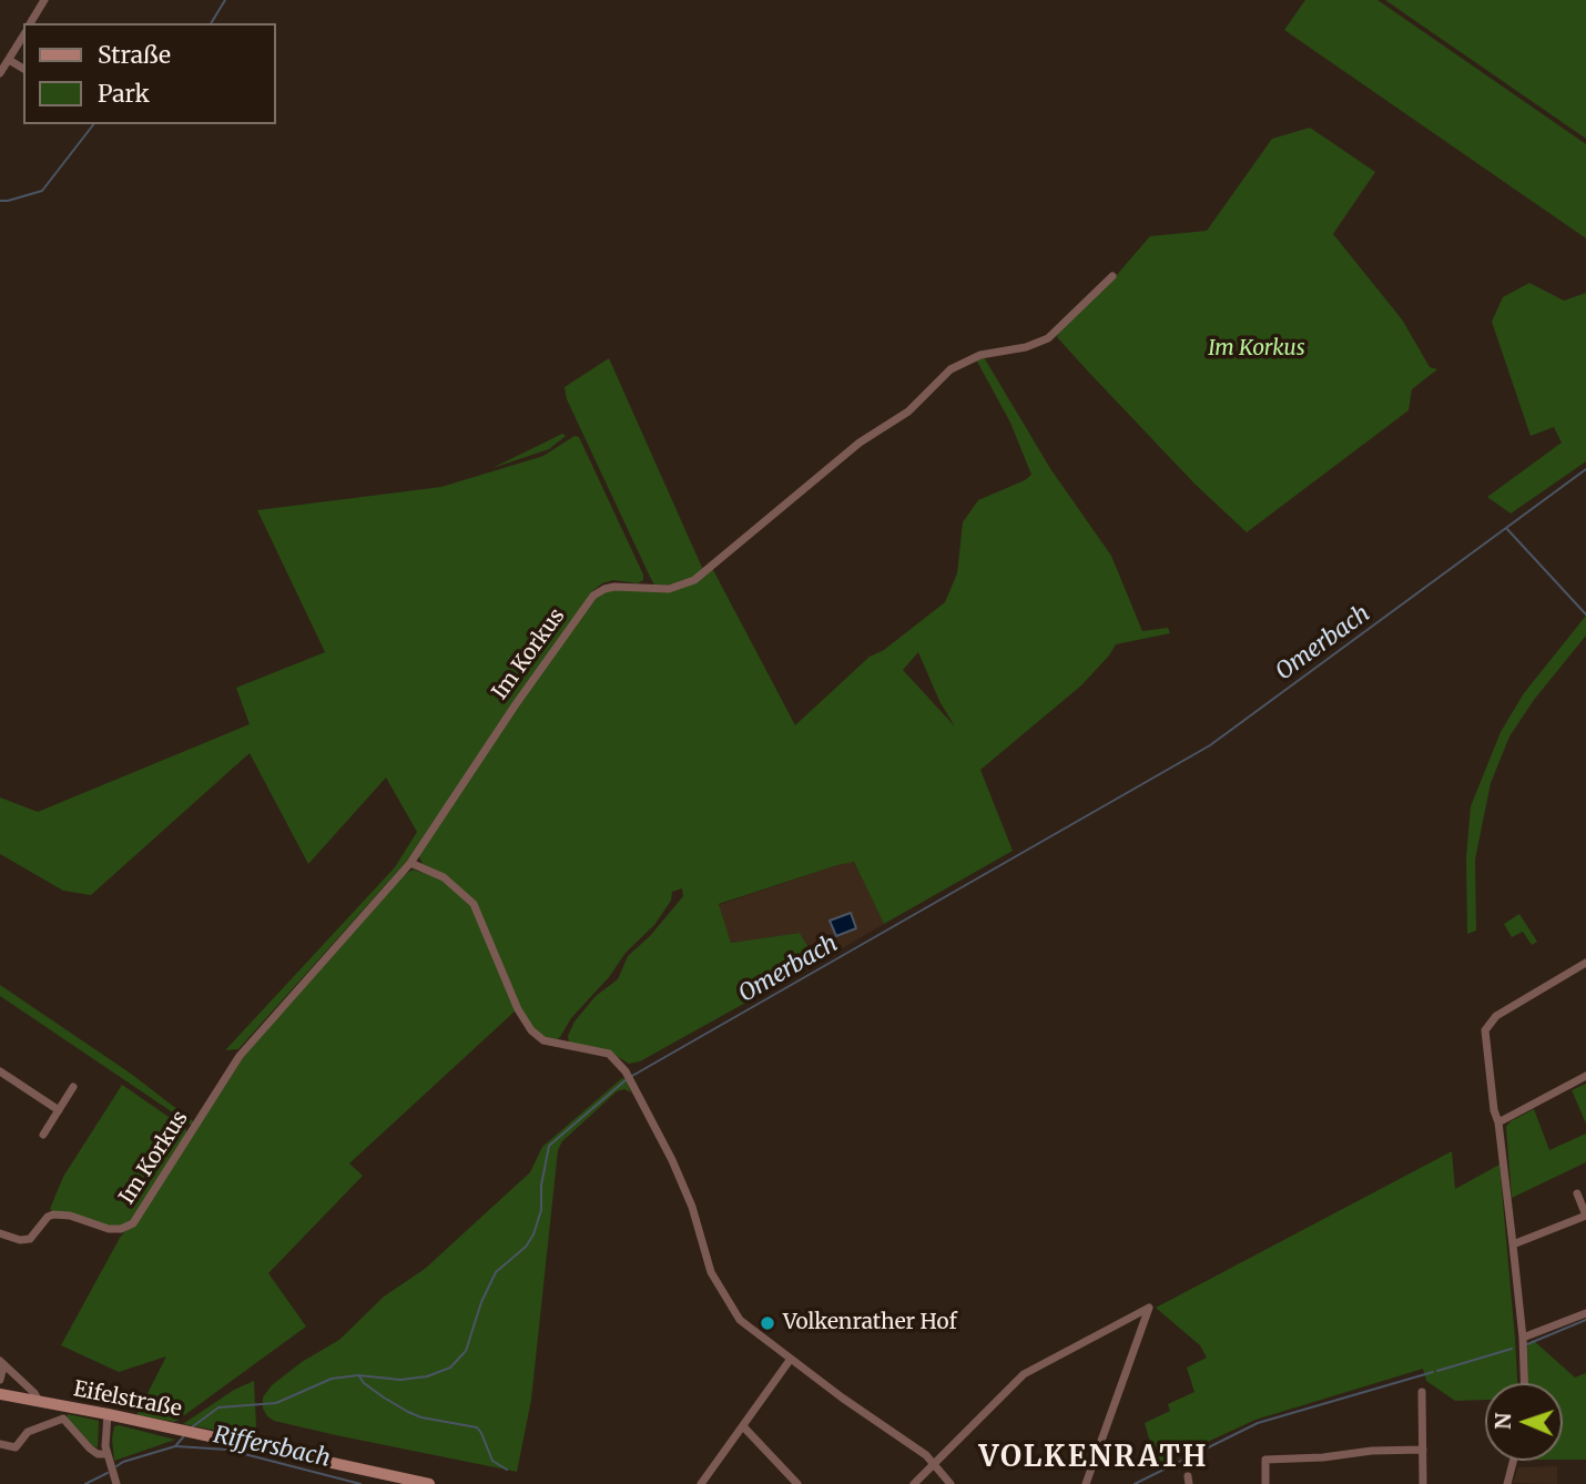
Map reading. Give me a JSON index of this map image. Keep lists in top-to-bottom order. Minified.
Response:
{"streets":{"main road":["Eifelstraße"],"street":["Im Korkus"]},"districts":["VOLKENRATH"],"water":["Omerbach","Riffersbach"],"parks":["Im Korkus"],"places":["Volkenrather Hof"],"legend":["Straße","Park"],"north":"left"}
